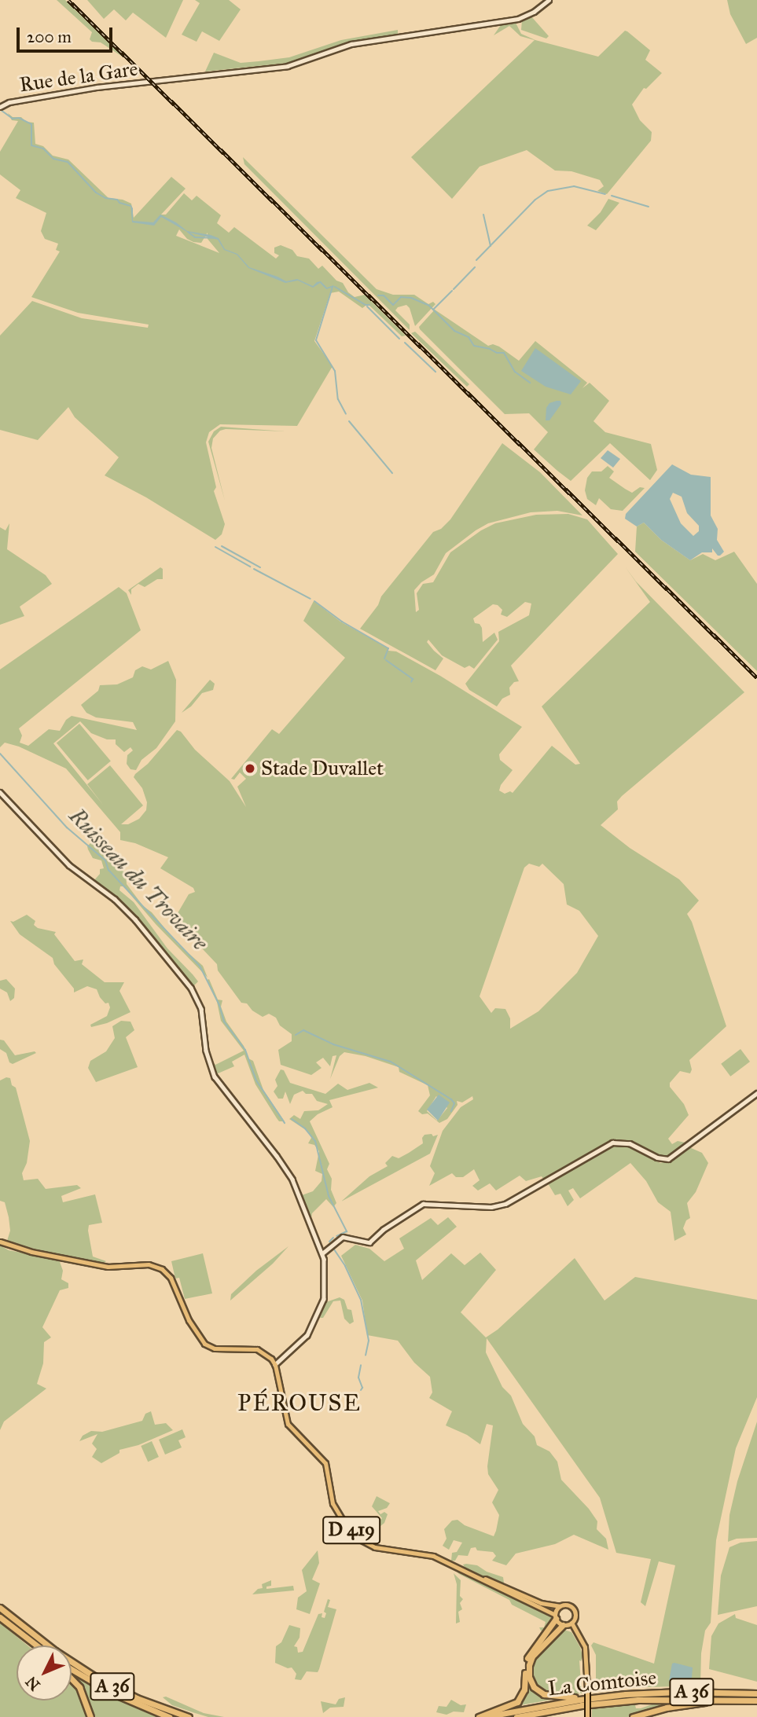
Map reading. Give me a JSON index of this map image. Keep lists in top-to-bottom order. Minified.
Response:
{"streets":{"highway":["La Comtoise","A 36"],"main road":["D 419"],"street":["Rue de la Gare"]},"districts":["PÉROUSE"],"water":["Ruisseau du Trovaire"],"places":["Stade Duvallet"],"scale_bar":"200 m","north":"bottom left"}
